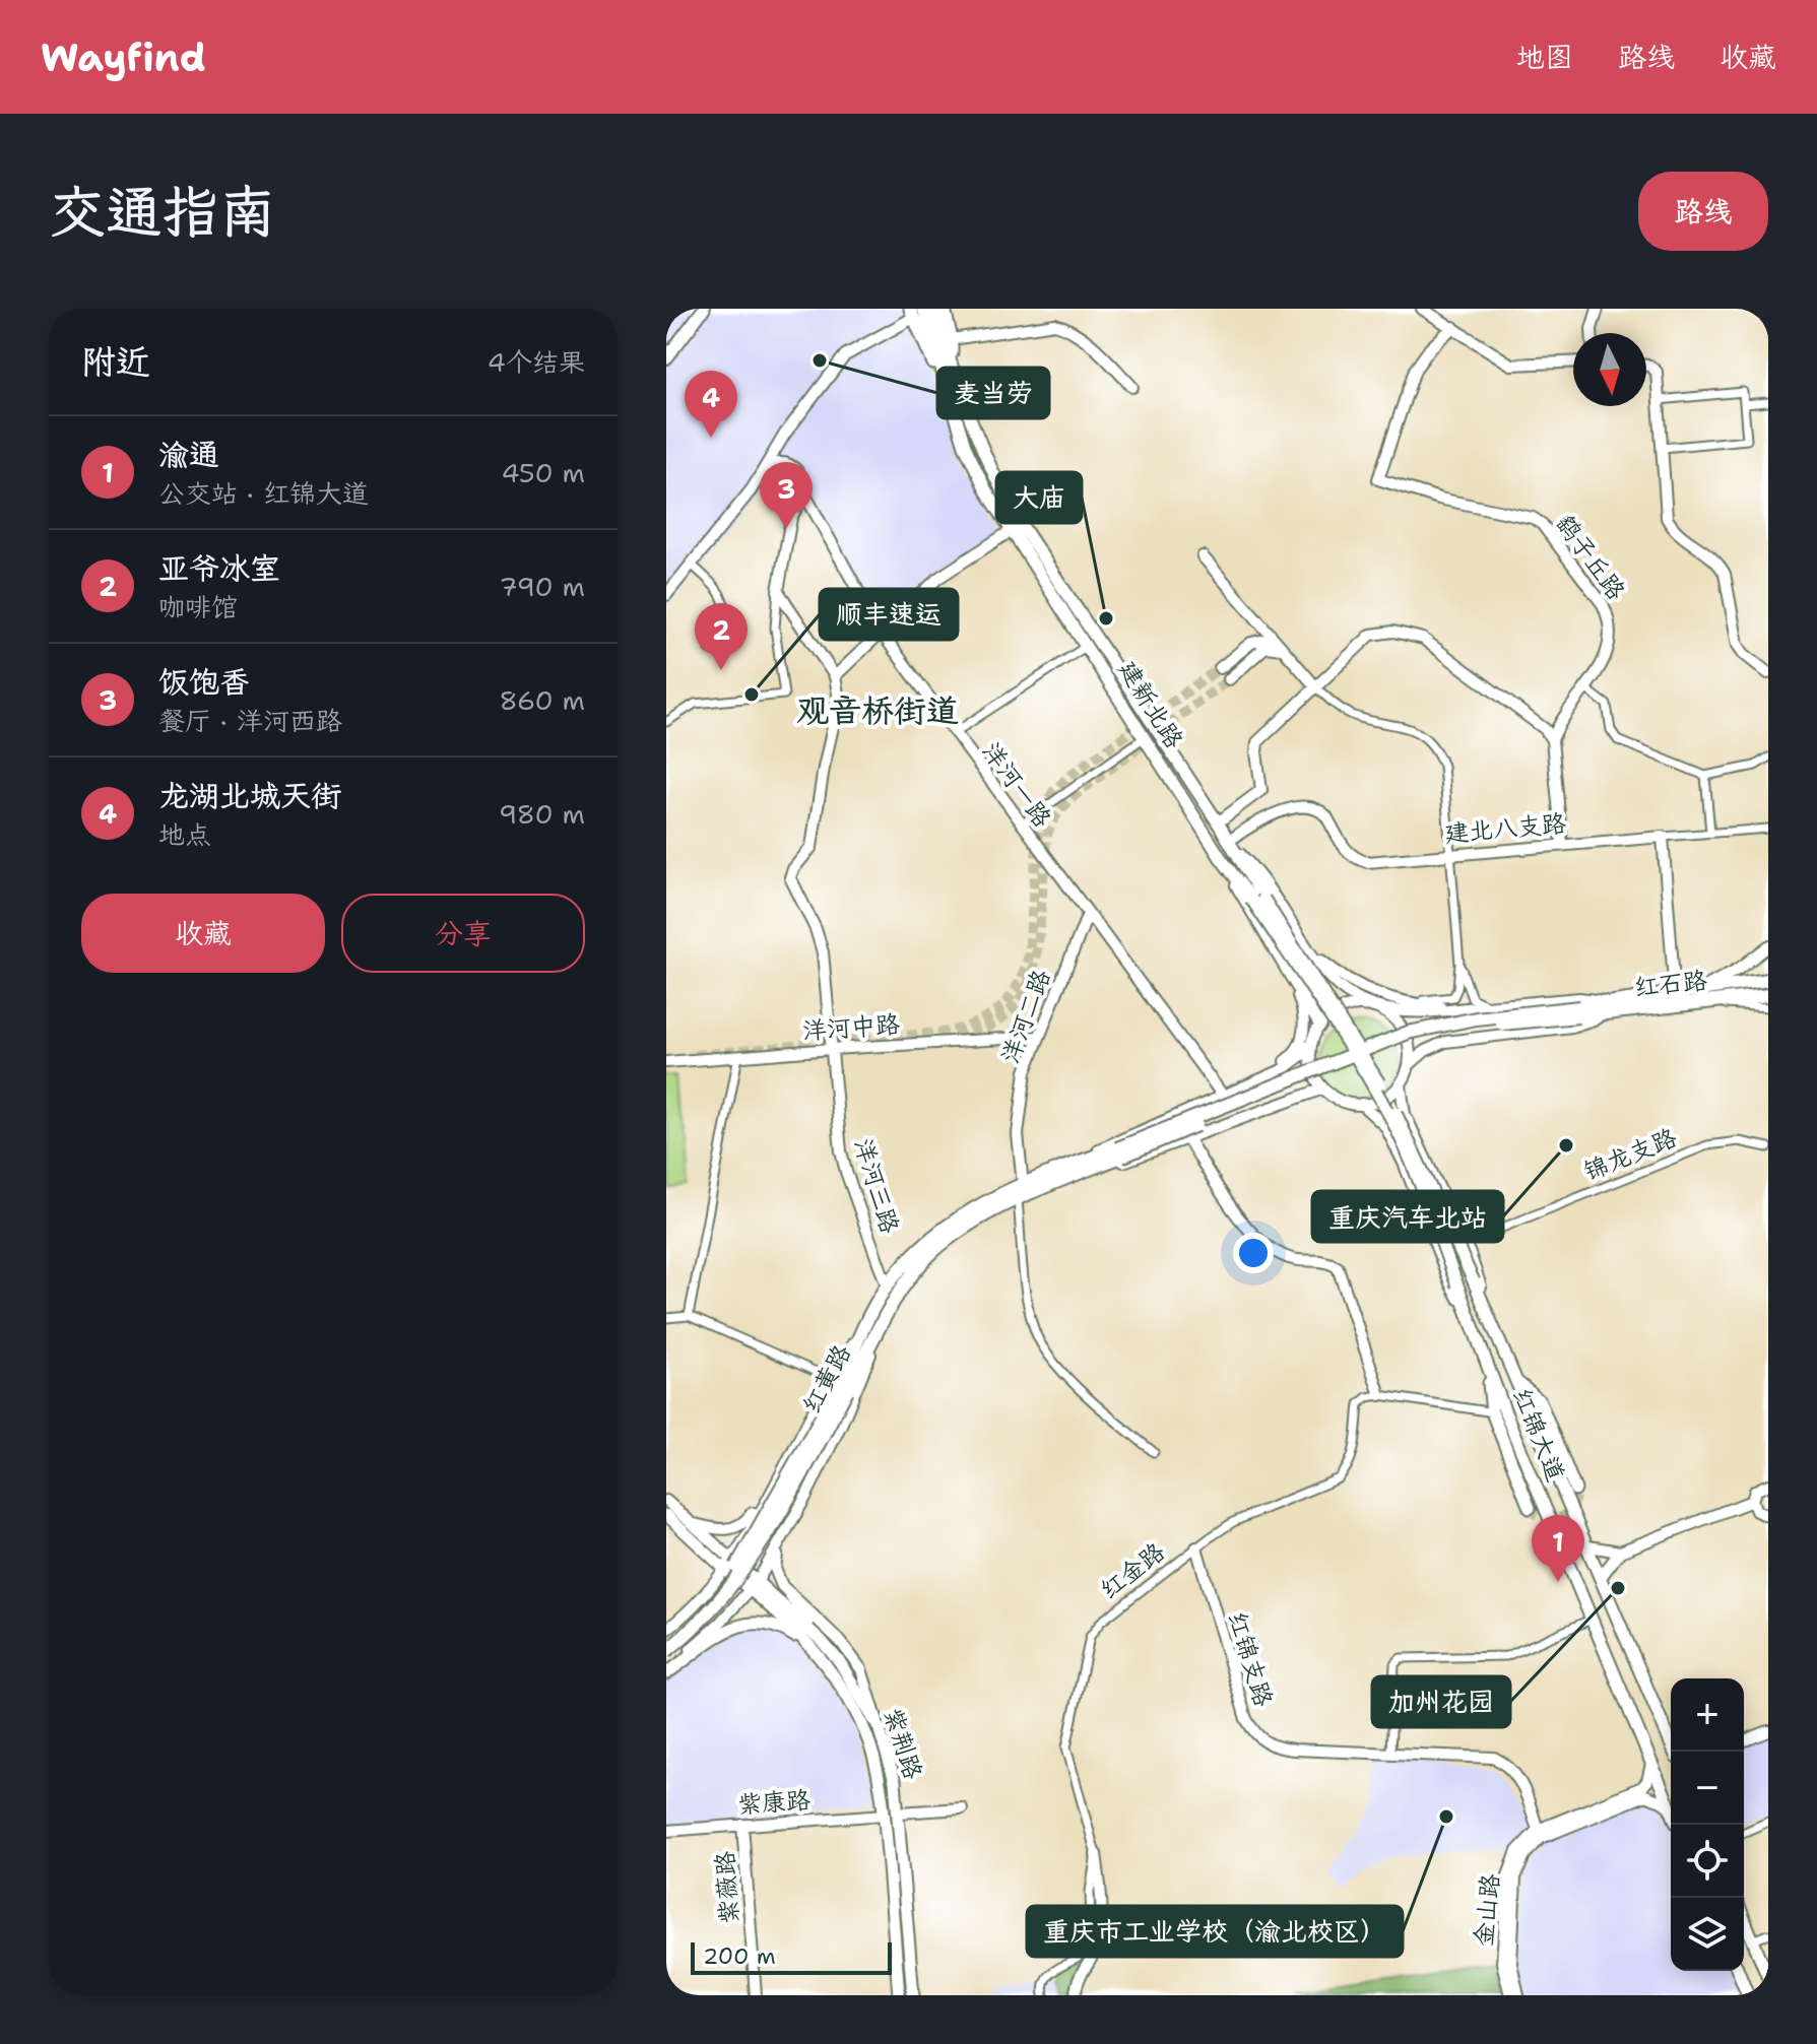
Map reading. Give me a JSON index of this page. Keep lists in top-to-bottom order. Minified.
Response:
{"streets":{"highway":["红石路","红黄路"],"main road":["建新北路","红锦大道","紫荆路"],"street":["鹞子丘路","洋河一路","建北八支路","洋河二路","洋河中路","锦龙支路","洋河三路","红金路","红锦支路","紫康路","紫薇路","金山路"]},"crossings":[["建新北路","建北八支路"],["建新北路","红锦大道"],["洋河一路","洋河二路"],["红石路","红黄路"],["洋河二路","洋河中路"],["洋河二路","红黄路"],["洋河中路","洋河三路"],["洋河三路","红黄路"],["红金路","红锦支路"],["红锦支路","金山路"],["紫荆路","紫康路"],["紫康路","紫薇路"]],"districts":["观音桥街道"],"places":["麦当劳","大庙","顺丰速运","重庆汽车北站","加州花园","重庆市工业学校（渝北校区）"],"scale_bar":"200 m","north":"bottom","page":{"header":"Wayfind","nav":["地图","路线","收藏"],"buttons":["路线",["收藏","分享"]],"title":"交通指南","heading":["附近","4个结果"],"pins":["4","3","2","1"],"list":[{"mark":"1","name":"渝通","note":"公交站 · 红锦大道","value":"450 m"},{"mark":"2","name":"亚爷冰室","note":"咖啡馆","value":"790 m"},{"mark":"3","name":"饭饱香","note":"餐厅 · 洋河西路","value":"860 m"},{"mark":"4","name":"龙湖北城天街","note":"地点","value":"980 m"}],"map_buttons":["+","−"],"scale":"200 m"}}
